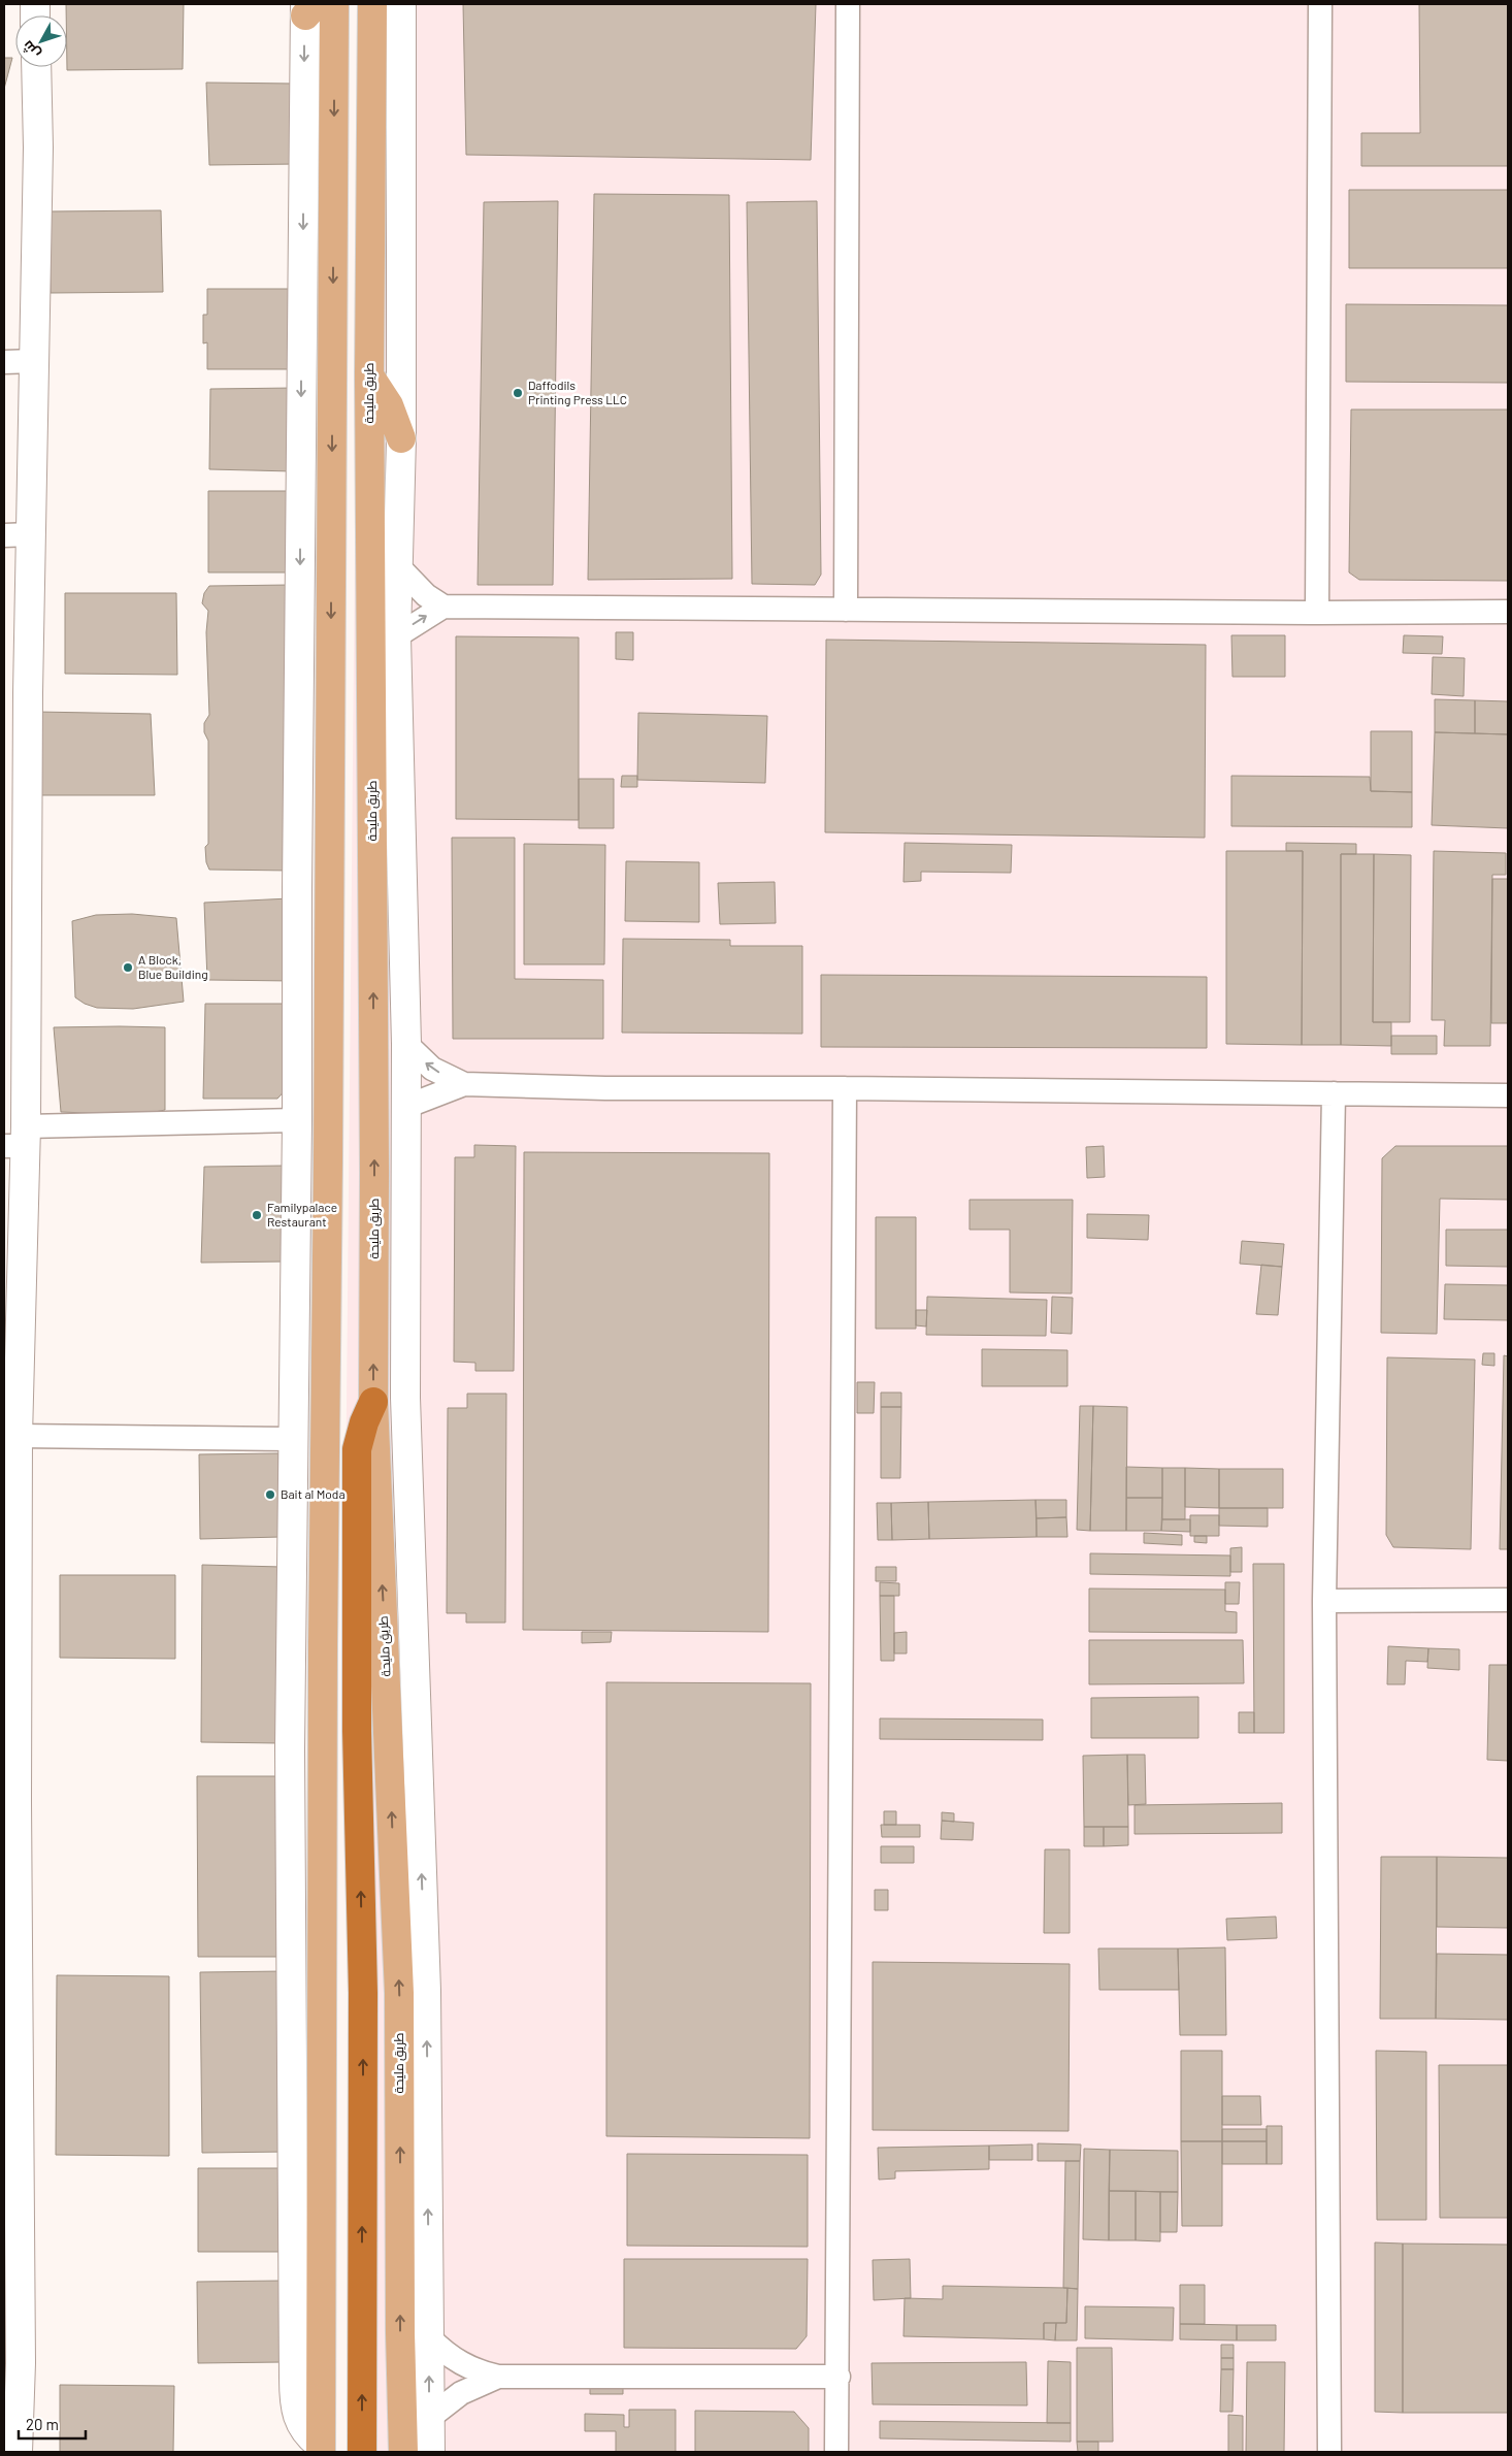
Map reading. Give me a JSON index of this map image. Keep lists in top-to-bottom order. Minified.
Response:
{"streets":{"main road":["طريق مليحة"]},"places":["Daffodils Printing Press LLC","A Block, Blue Building","Familypalace Restaurant","Bait al Moda"],"scale_bar":"20 m","north":"bottom left"}
